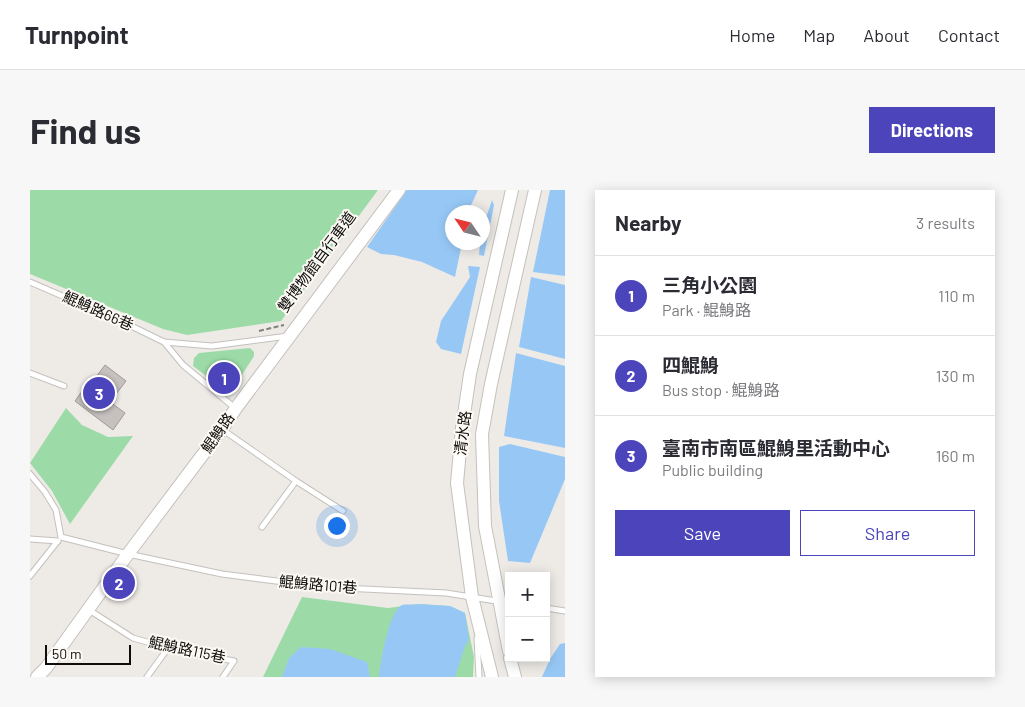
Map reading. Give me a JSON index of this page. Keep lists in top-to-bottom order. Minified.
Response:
{"streets":{"street":["鯤鯓路","清水路"],"lane":["鯤鯓路66巷","鯤鯓路101巷","鯤鯓路115巷"],"path":["雙博物館自行車道"]},"crossings":[["雙博物館自行車道","鯤鯓路66巷"],["雙博物館自行車道","鯤鯓路"],["鯤鯓路66巷","鯤鯓路"],["鯤鯓路","鯤鯓路101巷"],["鯤鯓路","鯤鯓路115巷"],["清水路","鯤鯓路101巷"]],"scale_bar":"50 m","north":"top left","page":{"header":"Turnpoint","nav":["Home","Map","About","Contact"],"buttons":["Directions",["Save","Share"]],"title":"Find us","heading":["Nearby","3 results"],"list":[{"mark":"1","name":"三角小公園","note":"Park · 鯤鯓路","value":"110 m"},{"mark":"2","name":"四鯤鯓","note":"Bus stop · 鯤鯓路","value":"130 m"},{"mark":"3","name":"臺南市南區鯤鯓里活動中心","note":"Public building","value":"160 m"}],"pins":["1","3","2"],"map_buttons":["+","−"],"scale":"50 m"}}
